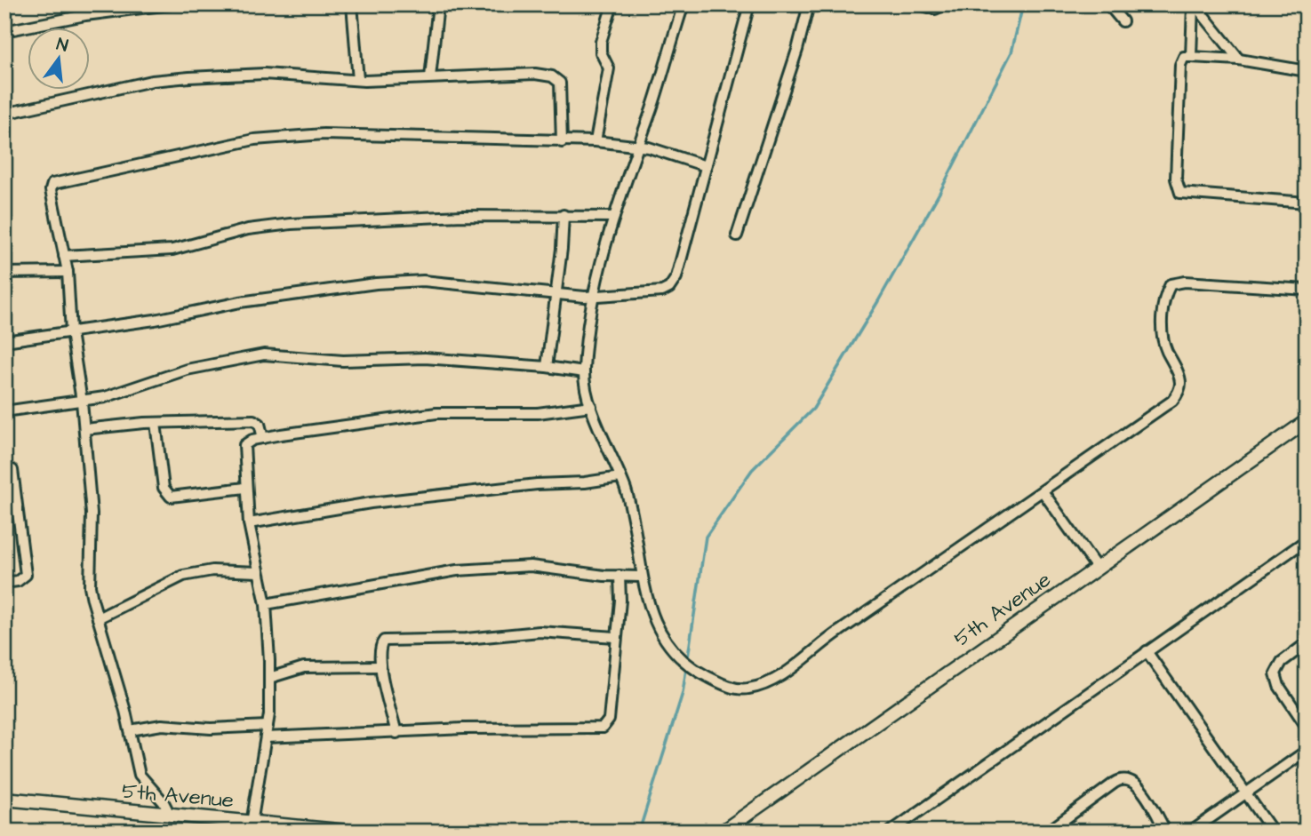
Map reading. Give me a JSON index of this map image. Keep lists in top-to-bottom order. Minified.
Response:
{"streets":{"street":["5th Avenue"]},"north":"top"}
